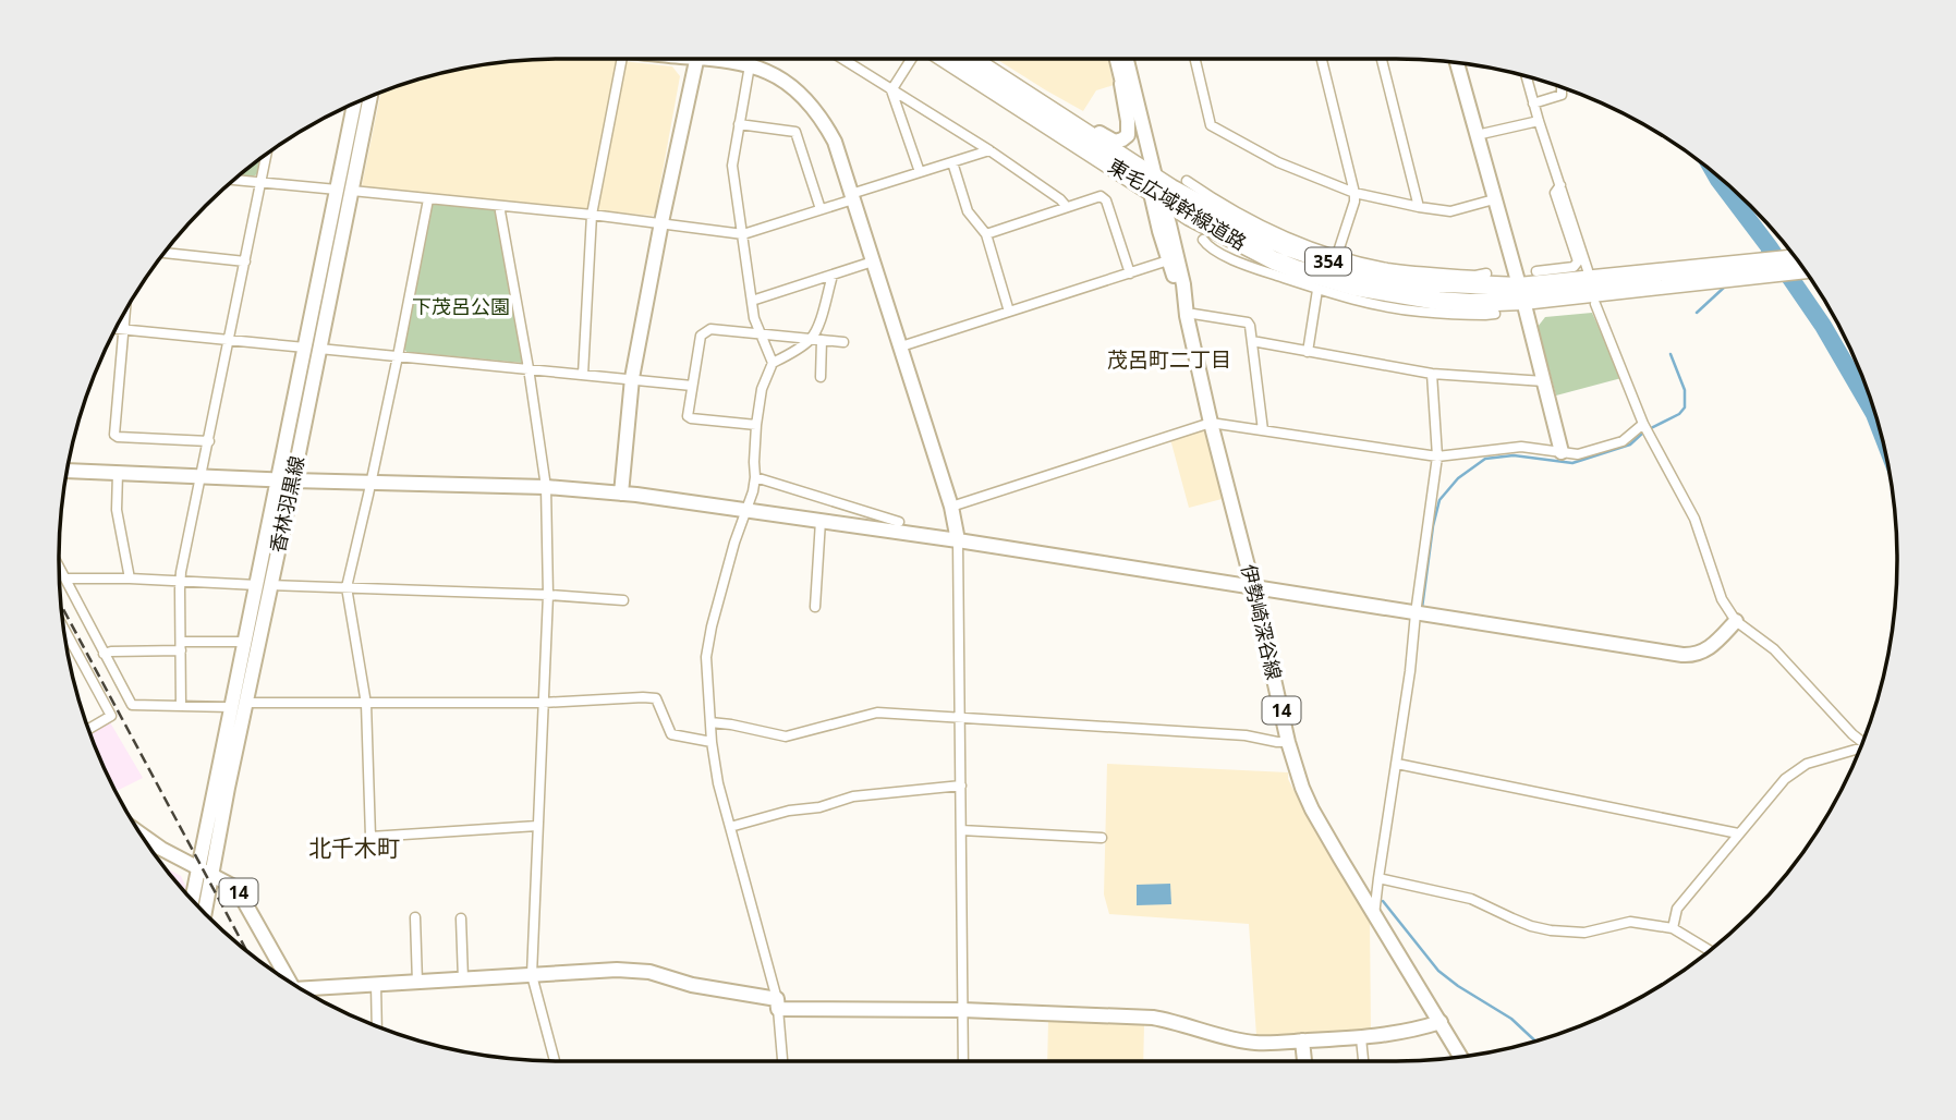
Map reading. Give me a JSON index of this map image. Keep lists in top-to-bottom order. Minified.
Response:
{"streets":{"highway":["東毛広域幹線道路","354"],"street":["香林羽黒線","伊勢崎深谷線","14"]},"crossings":[["東毛広域幹線道路","伊勢崎深谷線"],["香林羽黒線","14"]],"districts":["茂呂町二丁目","北千木町"],"parks":["下茂呂公園"]}
